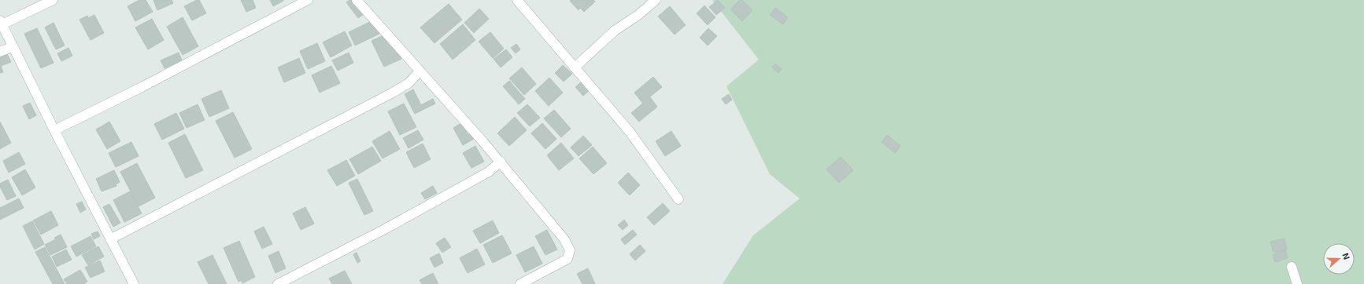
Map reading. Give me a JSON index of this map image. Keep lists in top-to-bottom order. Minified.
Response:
{"north":"right"}
